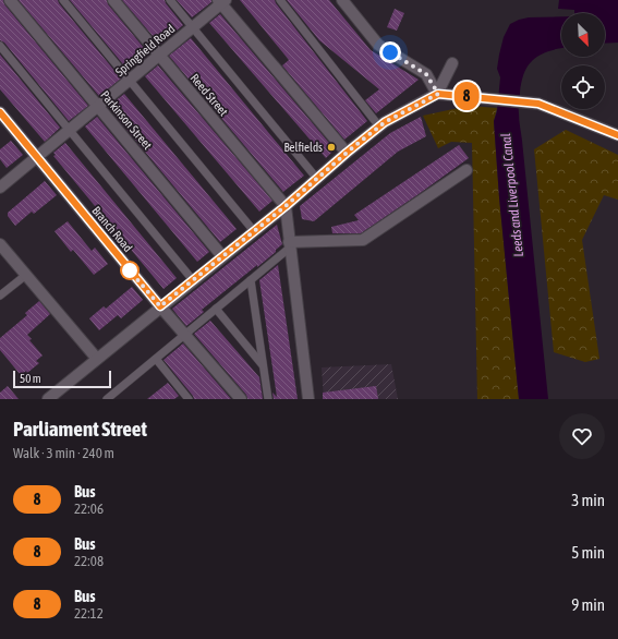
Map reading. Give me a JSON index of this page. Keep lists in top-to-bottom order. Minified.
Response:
{"streets":{"street":["Springfield Road","Reed Street","Parkinson Street","Branch Road"]},"crossings":[["Springfield Road","Reed Street"],["Springfield Road","Parkinson Street"],["Springfield Road","Branch Road"]],"water":["Leeds and Liverpool Canal"],"places":["Belfields"],"lines":["bus line 8"],"scale_bar":"50 m","north":"bottom right","page":{"on_map":"8","scale":"50 m","heading":["Parliament Street","Walk · 3 min · 240 m"],"list":[{"mark":"8","name":"Bus","note":"22:06","value":"3 min"},{"mark":"8","name":"Bus","note":"22:08","value":"5 min"},{"mark":"8","name":"Bus","note":"22:12","value":"9 min"}]}}
